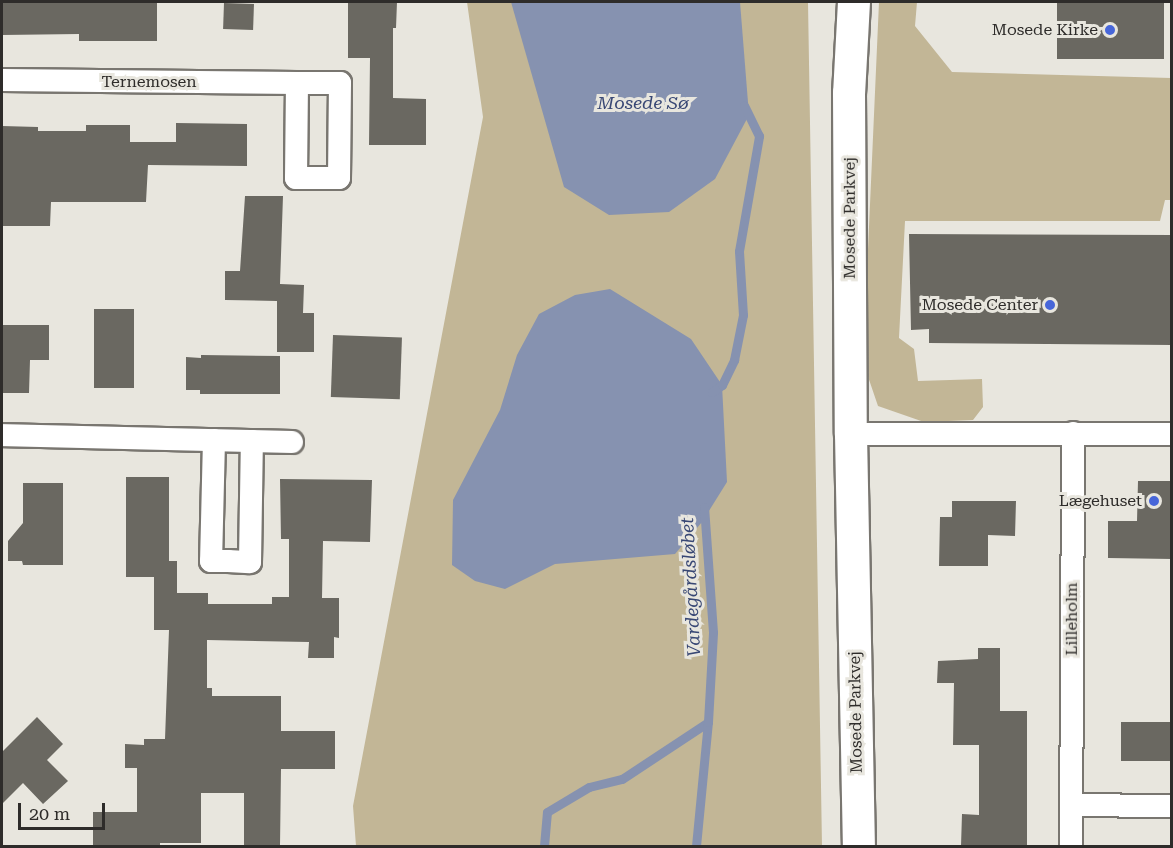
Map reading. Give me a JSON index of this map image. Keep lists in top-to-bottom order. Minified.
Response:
{"streets":{"street":["Ternemosen","Mosede Parkvej","Lilleholm"]},"water":["Mosede Sø","Vardegårdsløbet"],"places":["Mosede Kirke","Mosede Center","Lægehuset"],"scale_bar":"20 m"}
